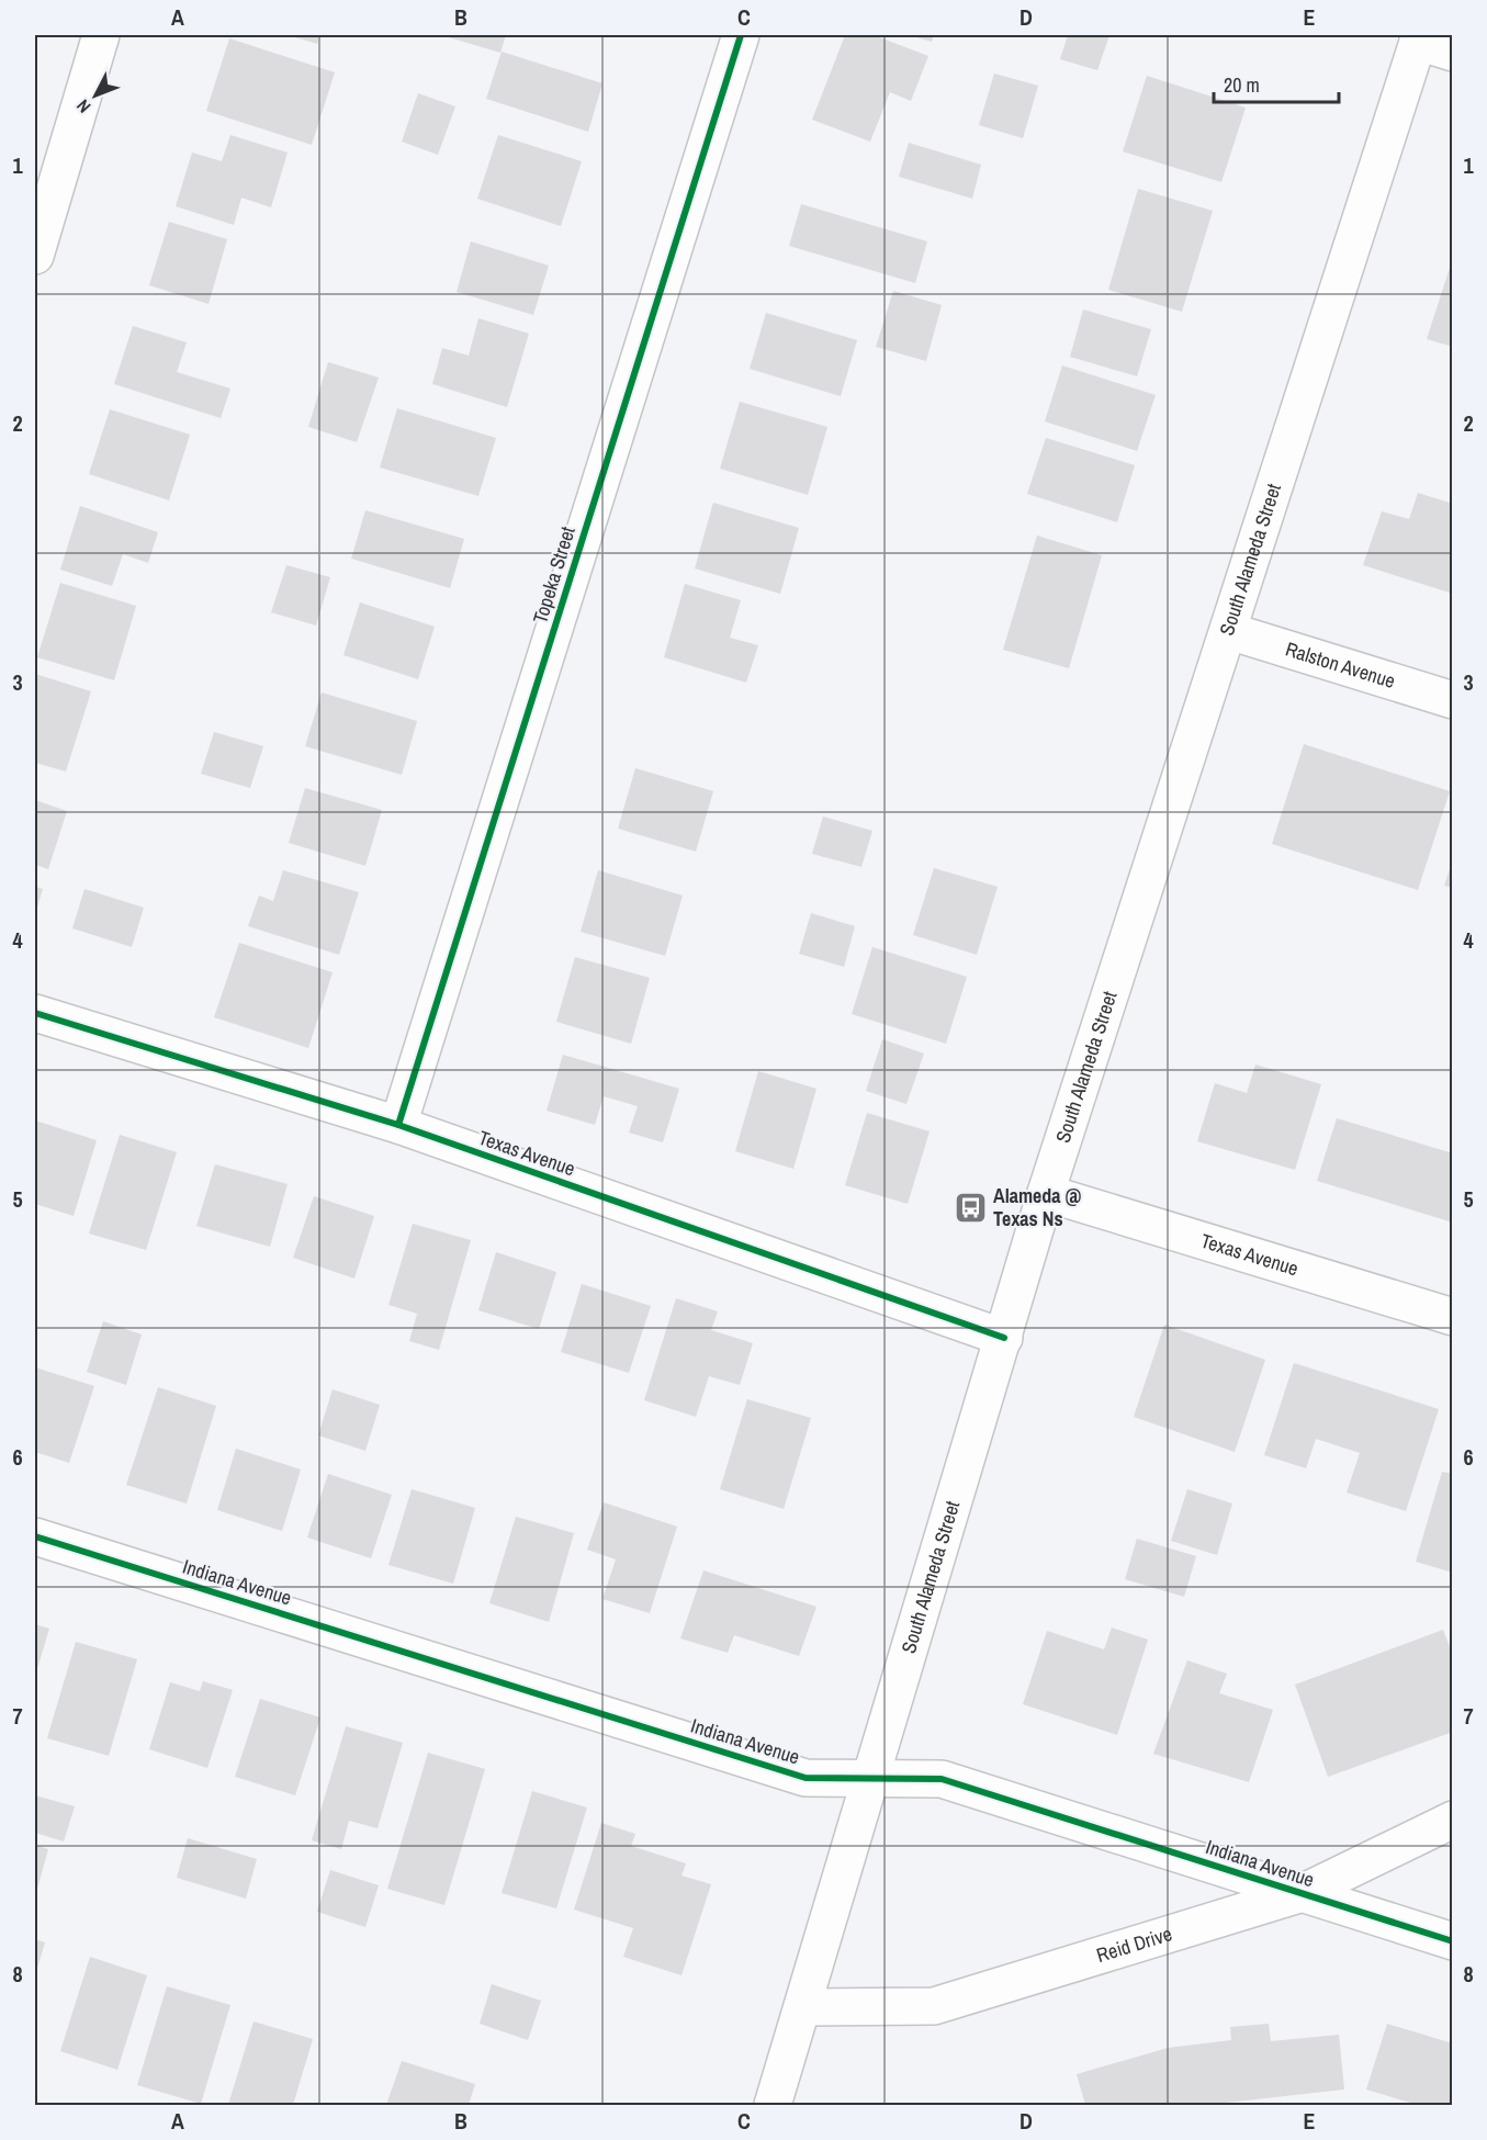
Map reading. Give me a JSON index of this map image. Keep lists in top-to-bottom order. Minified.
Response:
{"streets":{"street":["South Alameda Street","Topeka Street","Ralston Avenue","Texas Avenue","Indiana Avenue","Reid Drive"]},"crossings":[["South Alameda Street","Ralston Avenue"],["South Alameda Street","Texas Avenue"],["South Alameda Street","Indiana Avenue"],["South Alameda Street","Reid Drive"],["Topeka Street","Texas Avenue"],["Indiana Avenue","Reid Drive"]],"places":{"bus stop":["Alameda @ Texas Ns"]},"scale_bar":"20 m","north":"bottom left","grid":{"columns":["A","B","C","D","E"],"rows":["1","2","3","4","5","6","7","8"]}}
